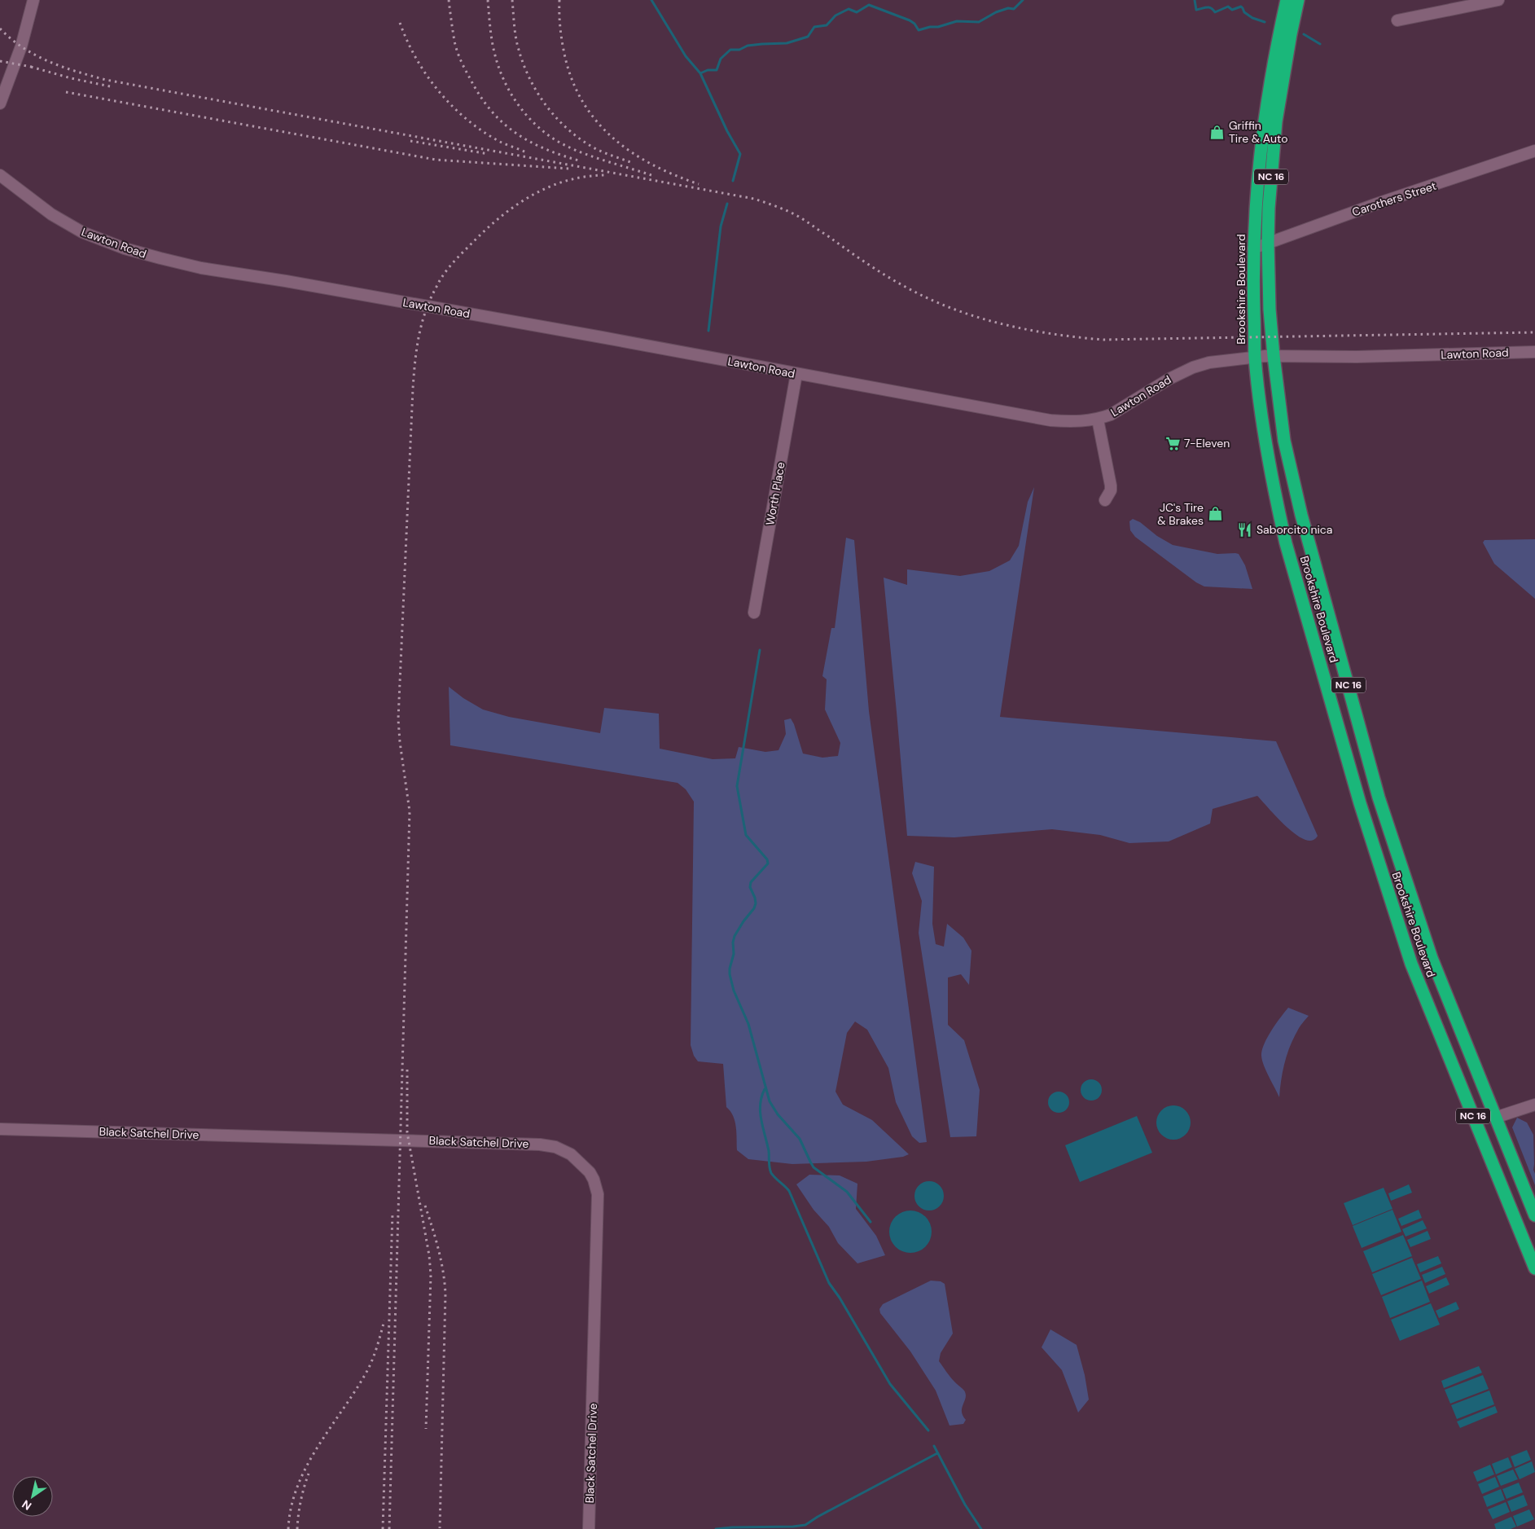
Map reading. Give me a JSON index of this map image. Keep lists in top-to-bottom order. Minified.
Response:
{"streets":{"highway":["NC 16","Brookshire Boulevard"],"street":["Carothers Street","Lawton Road","Worth Place","Black Satchel Drive"]},"crossings":[["Carothers Street","Brookshire Boulevard"],["Lawton Road","Brookshire Boulevard"],["Lawton Road","Worth Place"]],"places":{"shop":["Griffin Tire & Auto","JC's Tire & Brakes"],"supermarket":["7-Eleven"],"restaurant":["Saborcito nica"]},"north":"bottom left"}
